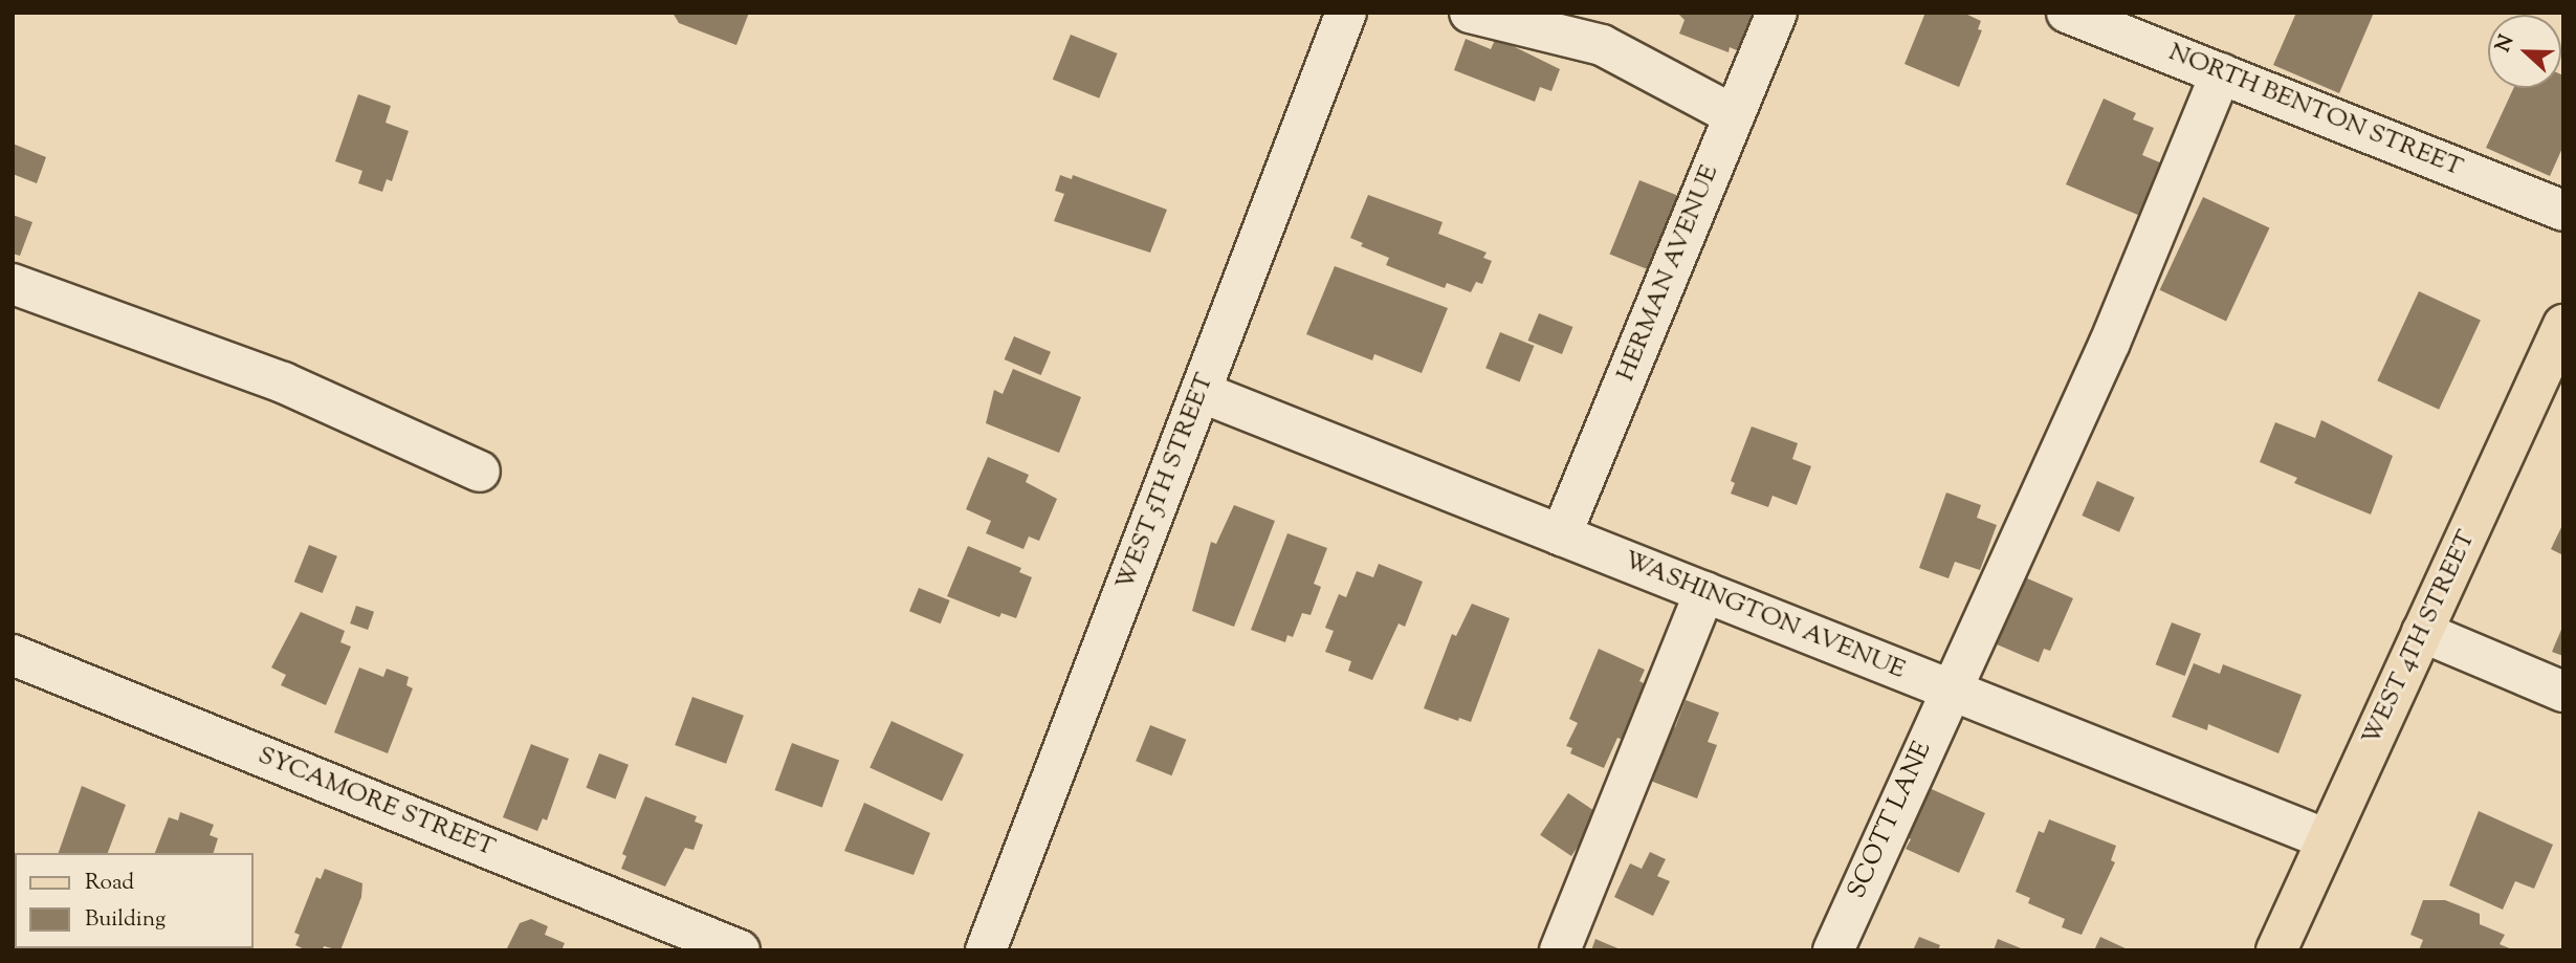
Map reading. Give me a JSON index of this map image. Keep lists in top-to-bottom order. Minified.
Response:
{"streets":{"main road":["WEST 4TH STREET"],"street":["NORTH BENTON STREET","HERMAN AVENUE","WEST 5TH STREET","WASHINGTON AVENUE","SYCAMORE STREET","SCOTT LANE"]},"crossings":[["NORTH BENTON STREET","SCOTT LANE"],["HERMAN AVENUE","WASHINGTON AVENUE"],["WEST 5TH STREET","WASHINGTON AVENUE"],["WASHINGTON AVENUE","WEST 4TH STREET"],["WASHINGTON AVENUE","SCOTT LANE"]],"legend":["Road","Building"],"north":"left"}
